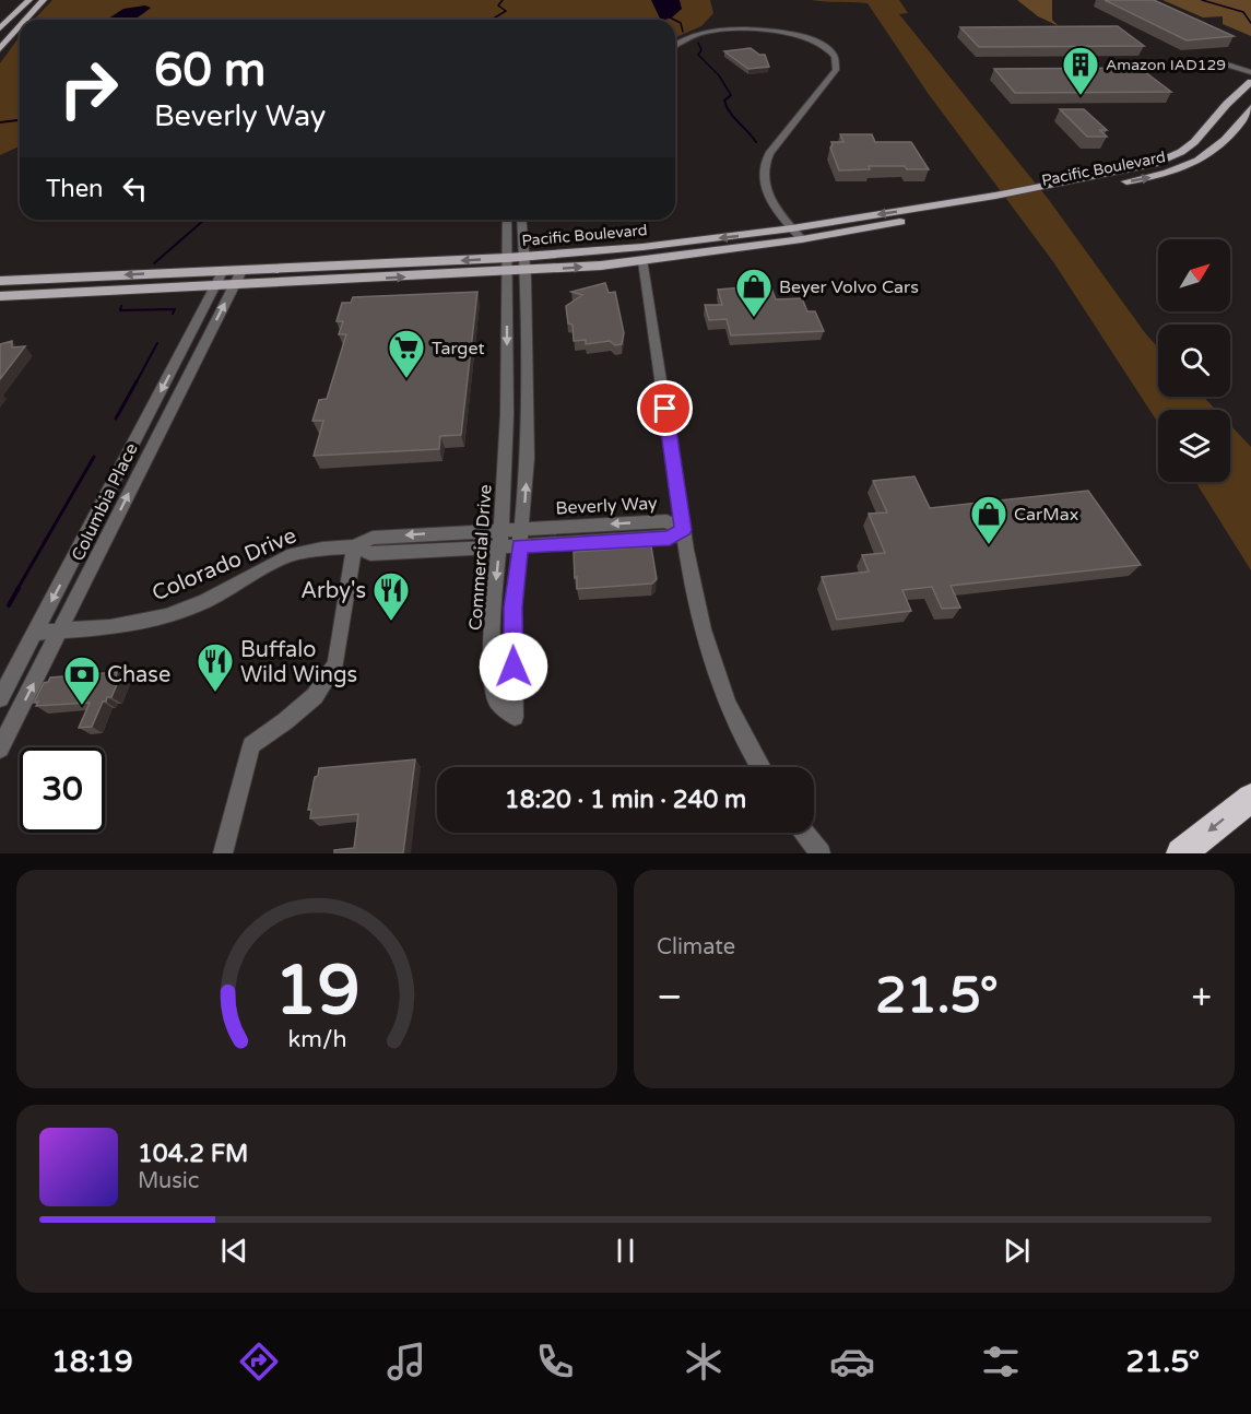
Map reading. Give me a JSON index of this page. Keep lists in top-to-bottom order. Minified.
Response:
{"streets":{"main road":["Pacific Boulevard"],"street":["Columbia Place","Beverly Way","Commercial Drive","Colorado Drive"]},"crossings":[["Pacific Boulevard","Columbia Place"],["Pacific Boulevard","Commercial Drive"],["Columbia Place","Colorado Drive"],["Beverly Way","Commercial Drive"],["Beverly Way","Colorado Drive"],["Commercial Drive","Colorado Drive"]],"places":{"building":["Amazon IAD129"],"shop":["Beyer Volvo Cars","CarMax"],"supermarket":["Target"],"restaurant":["Arby's","Buffalo Wild Wings"],"bank":["Chase"]},"north":"top right","page":{"turn":["60 m","Beverly Way"],"then":"Then","limit":"30","trip":"18:20 · 1 min · 240 m","tile":"Climate","heat":["−","21.5°","+"],"song":["104.2 FM","Music"],"tabs":["18:19","21.5°"],"gauge":["19","km/h"]}}
